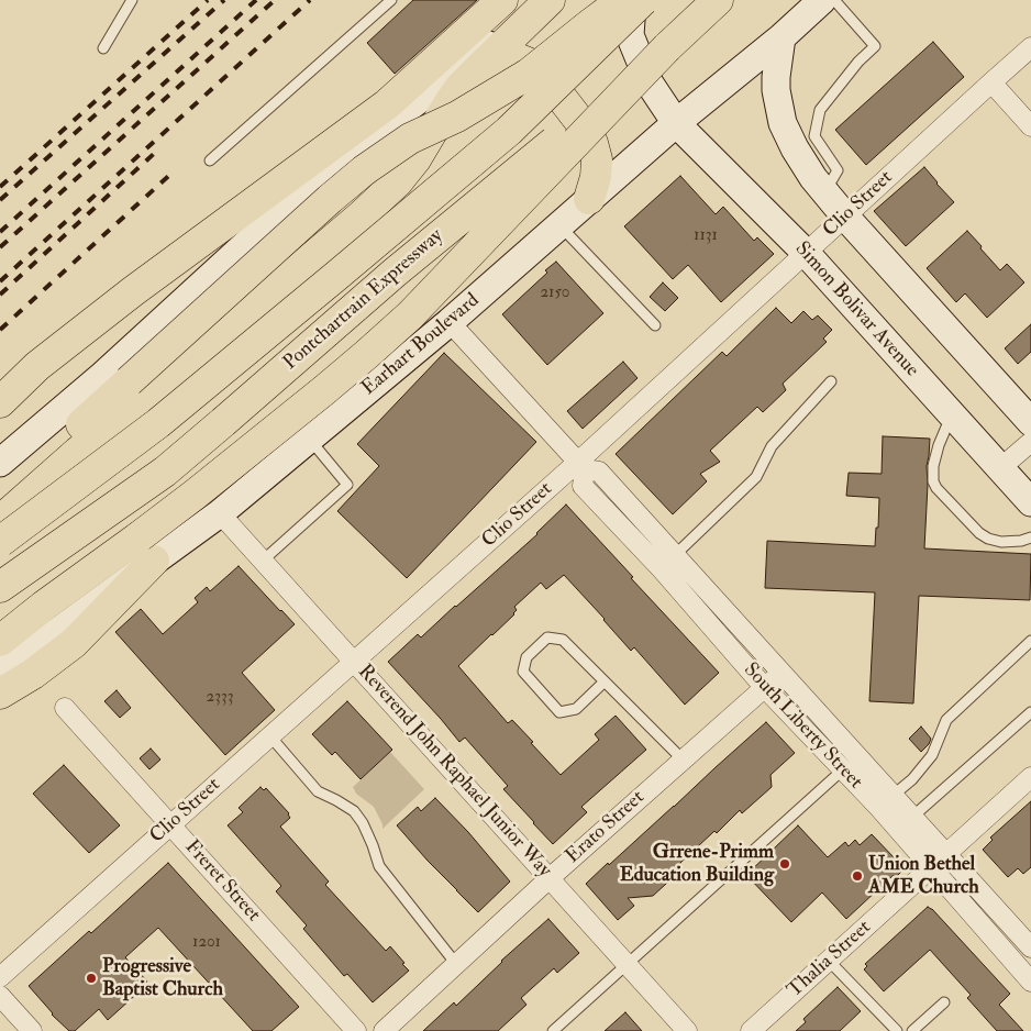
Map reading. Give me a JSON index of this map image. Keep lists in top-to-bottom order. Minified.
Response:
{"streets":{"highway":["Pontchartrain Expressway"],"main road":["Simon Bolivar Avenue","Earhart Boulevard"],"street":["Clio Street","South Liberty Street","Reverend John Raphael Junior Way","Erato Street","Freret Street","Thalia Street"]},"crossings":[["Clio Street","Simon Bolivar Avenue"],["Clio Street","South Liberty Street"],["Clio Street","Reverend John Raphael Junior Way"],["Clio Street","Freret Street"],["Simon Bolivar Avenue","Earhart Boulevard"],["Earhart Boulevard","South Liberty Street"],["Earhart Boulevard","Reverend John Raphael Junior Way"],["South Liberty Street","Erato Street"],["South Liberty Street","Thalia Street"],["Reverend John Raphael Junior Way","Erato Street"]],"places":["Grrene-Primm Education Building","Union Bethel AME Church","Progressive Baptist Church"],"house_numbers":["1131","2150","2333","1201"]}
